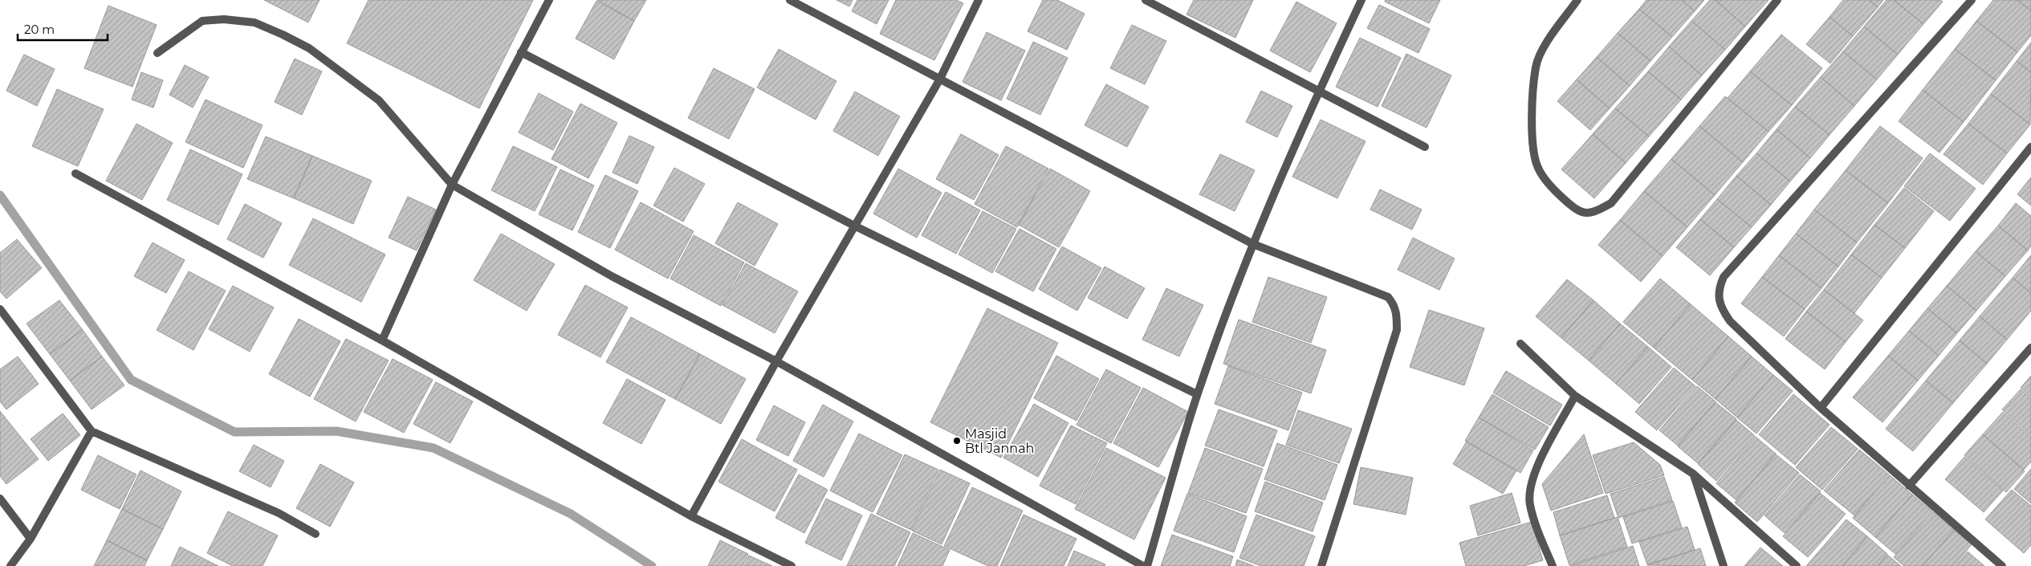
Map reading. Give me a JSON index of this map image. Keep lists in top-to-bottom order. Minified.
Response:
{"places":["Masjid Btl Jannah"],"scale_bar":"20 m"}
